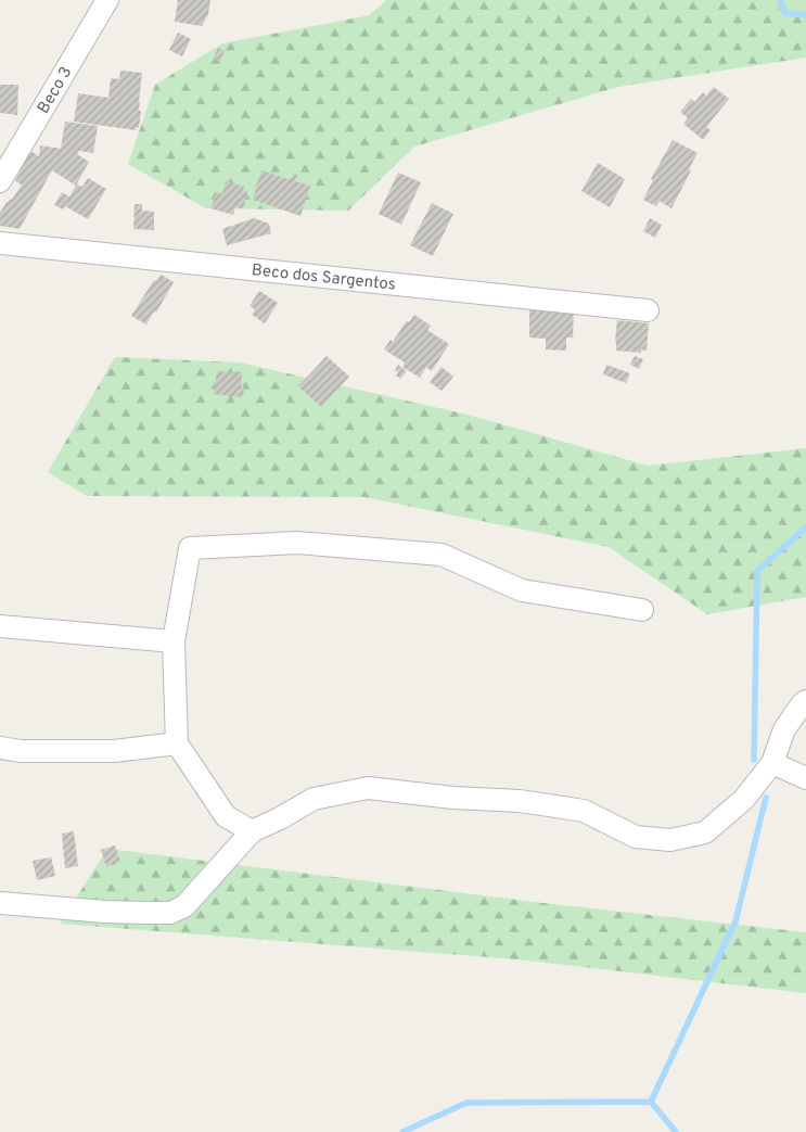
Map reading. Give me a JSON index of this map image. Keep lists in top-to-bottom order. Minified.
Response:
{"streets":{"street":["Beco 3","Beco dos Sargentos"]}}
